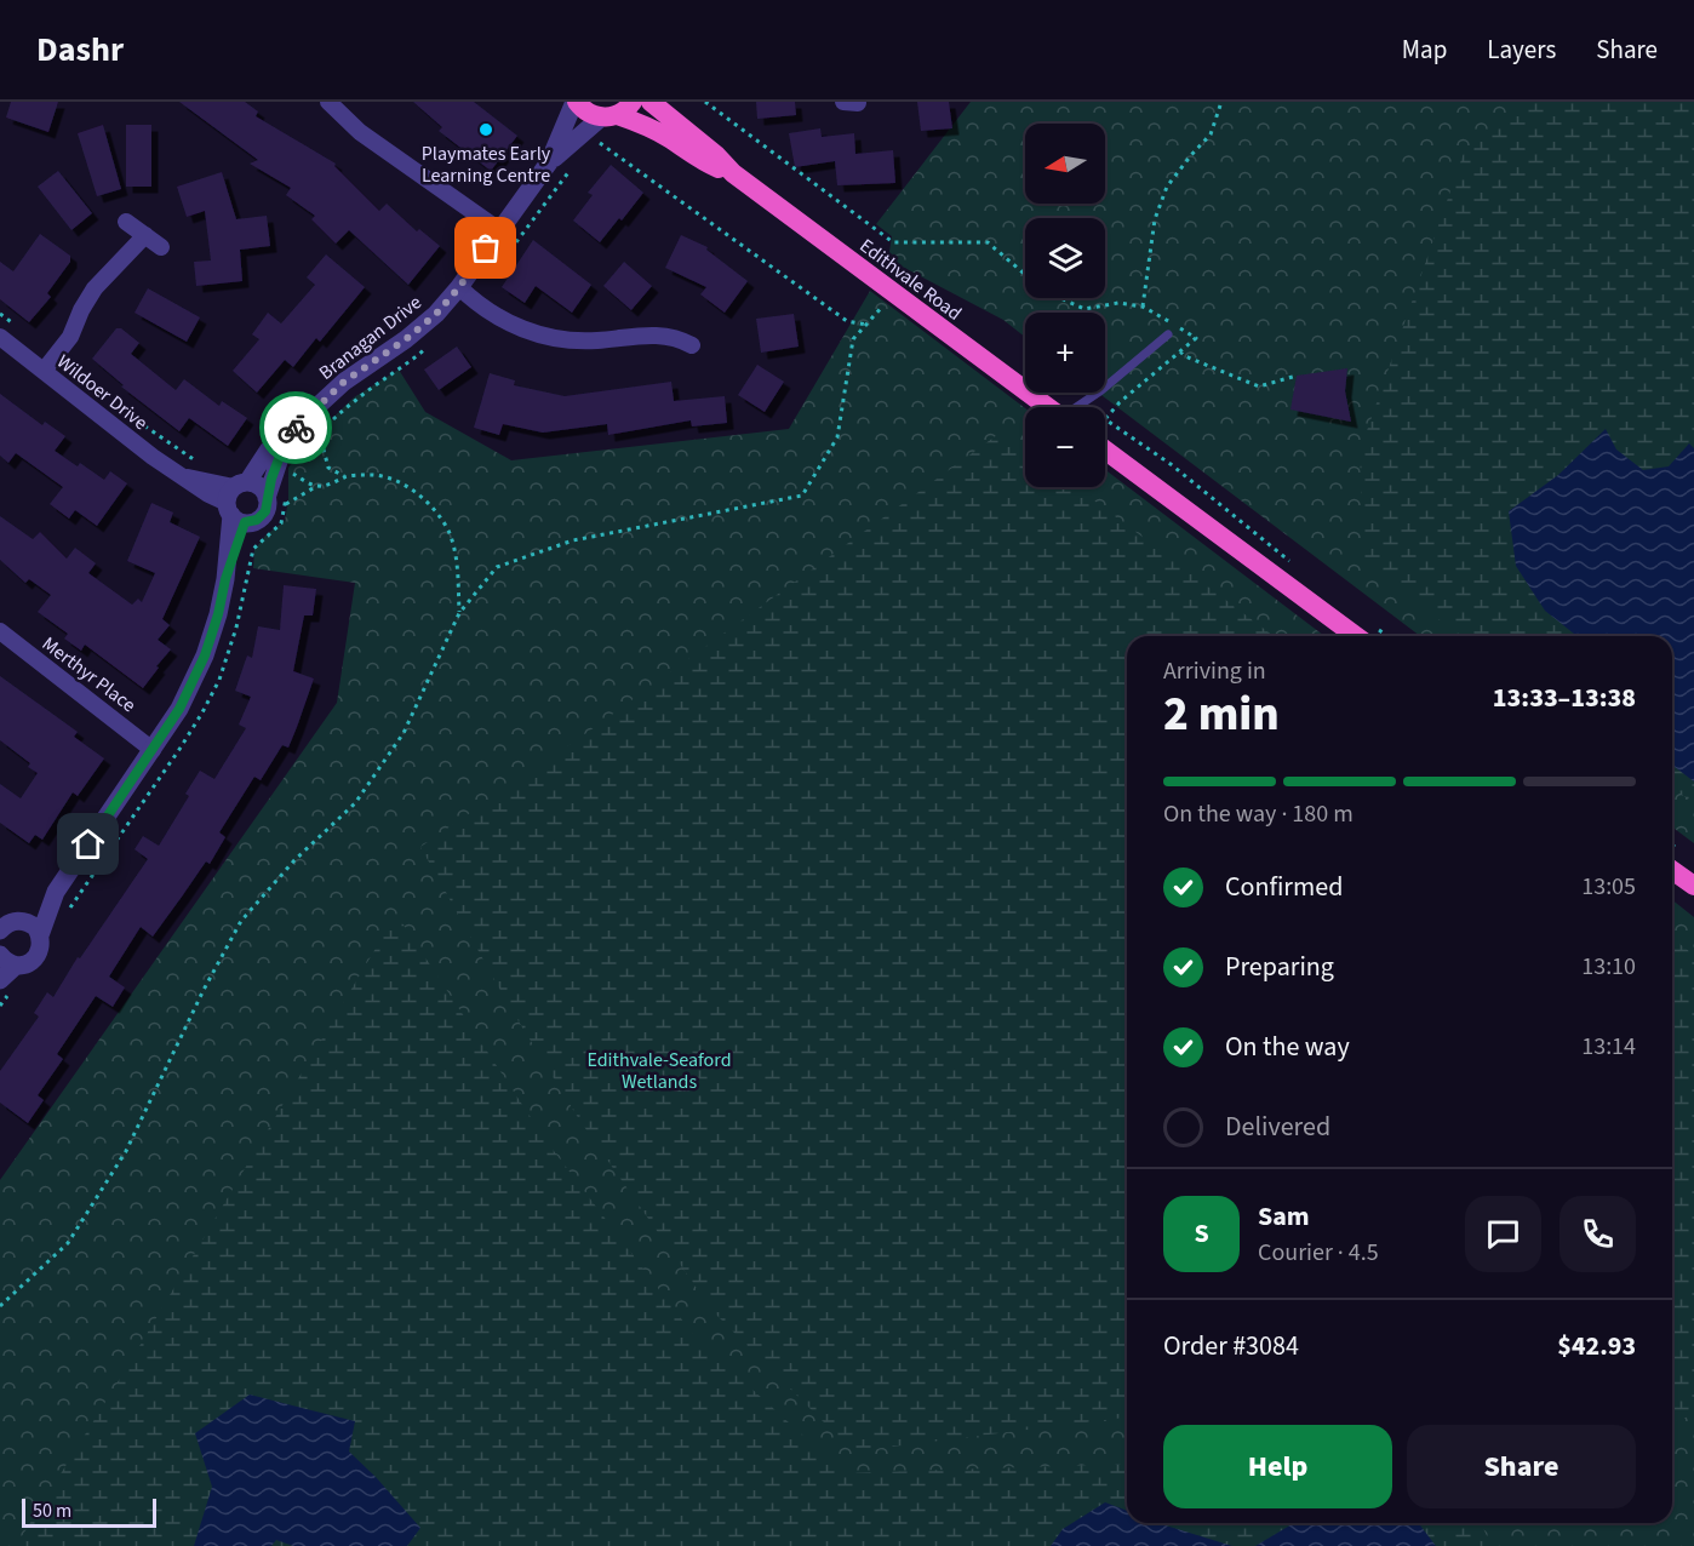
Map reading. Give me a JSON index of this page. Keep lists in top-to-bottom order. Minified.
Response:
{"streets":{"highway":["Edithvale Road"],"street":["Branagan Drive","Wildoer Drive","Merthyr Place"]},"crossings":[["Edithvale Road","Branagan Drive"],["Branagan Drive","Wildoer Drive"],["Branagan Drive","Merthyr Place"]],"parks":["Edithvale-Seaford Wetlands"],"places":["Playmates Early Learning Centre"],"scale_bar":"50 m","north":"left","page":{"header":"Dashr","nav":["Map","Layers","Share"],"map_buttons":["+","−"],"heading":["2 min","Arriving in","13:33–13:38"],"panel":["Sam","Courier · 4.5","Order #3084","$42.93"],"bar":"On the way · 180 m","list":[["Confirmed","13:05"],["Preparing","13:10"],["On the way","13:14"],"Delivered"],"round":"S","buttons":["Help","Share"],"scale":"50 m"}}
